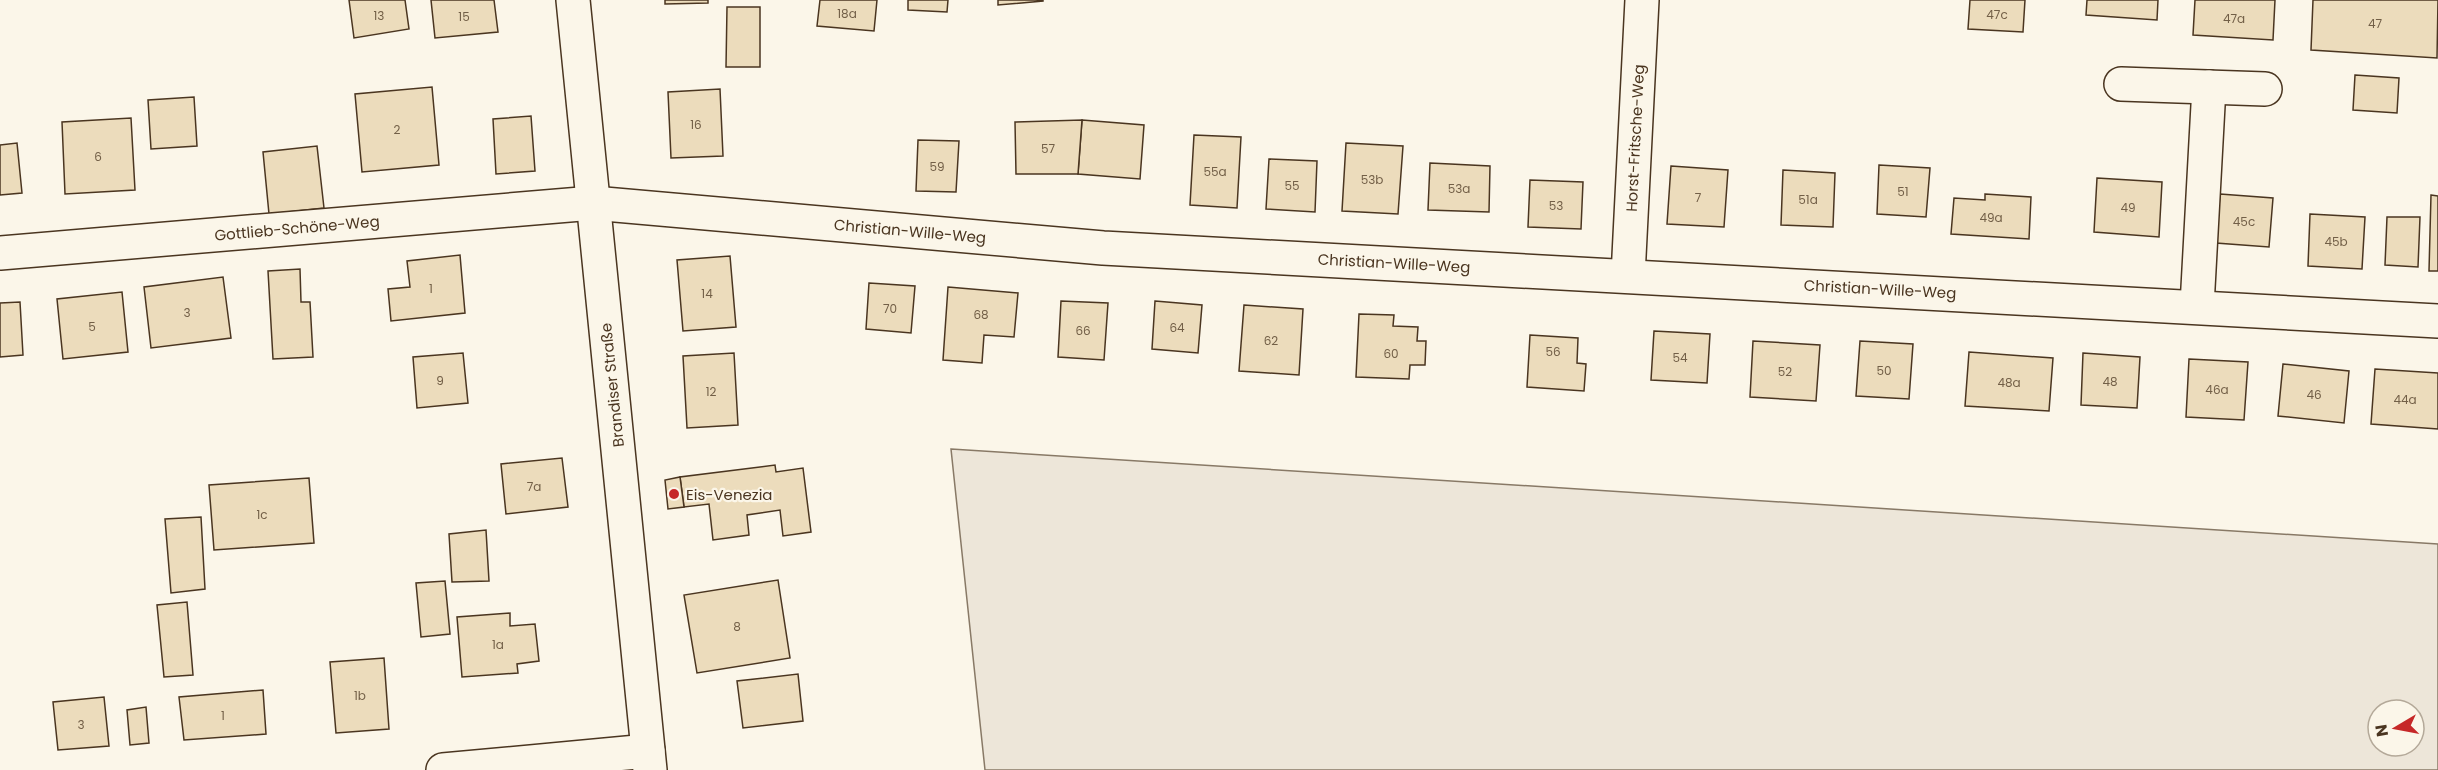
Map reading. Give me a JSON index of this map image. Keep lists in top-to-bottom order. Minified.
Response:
{"streets":{"street":["Horst-Fritsche-Weg","Gottlieb-Schöne-Weg","Christian-Wille-Weg","Brandiser Straße"]},"crossings":[["Horst-Fritsche-Weg","Christian-Wille-Weg"],["Gottlieb-Schöne-Weg","Christian-Wille-Weg"],["Gottlieb-Schöne-Weg","Brandiser Straße"],["Christian-Wille-Weg","Brandiser Straße"]],"places":["Eis-Venezia"],"house_numbers":["18a","47c","13","15","47a","47","16","2","57","6","59","55a","53b","55","53a","51","7","51a","53","49","49a","45c","45b","1","14","70","3","68","5","64","66","62","56","60","54","50","52","9","48","48a","46a","12","46","44a","7a","1c","8","1a","1b","1","3"],"north":"left"}
